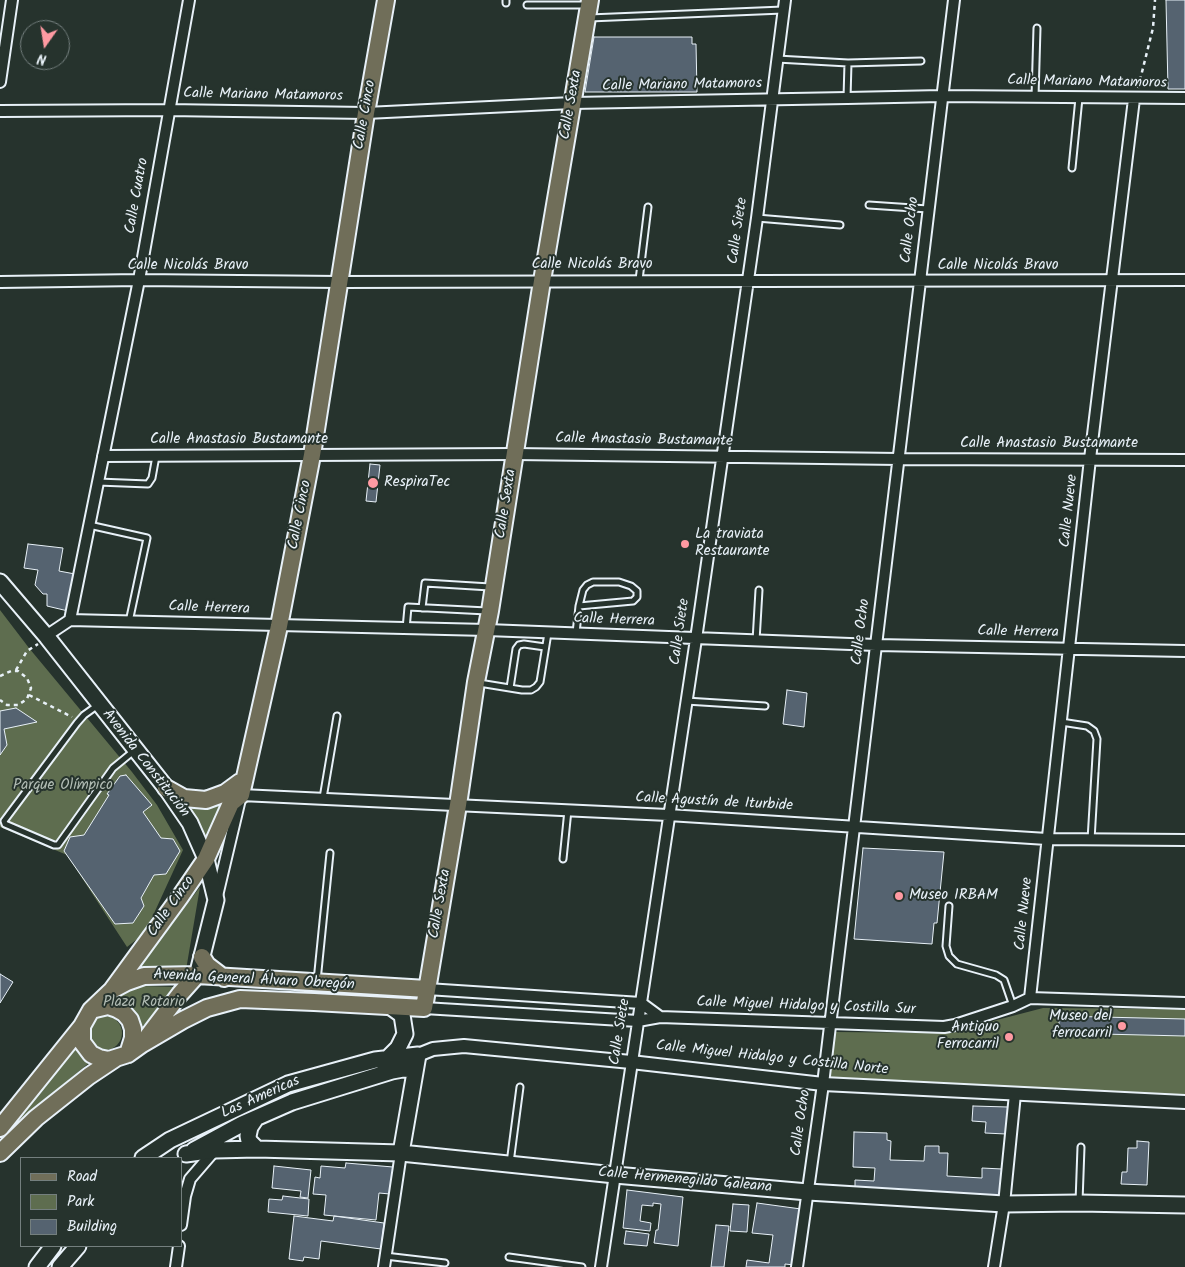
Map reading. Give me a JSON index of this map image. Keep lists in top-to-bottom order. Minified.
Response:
{"streets":{"main road":["Calle Sexta","Calle Cinco","Avenida Constitución","Avenida General Álvaro Obregón","Las Americas","Calle Hermenegildo Galeana"],"street":["Calle Mariano Matamoros","Calle Cuatro","Calle Ocho","Calle Siete","Calle Nicolás Bravo","Calle Anastasio Bustamante","Calle Nueve","Calle Herrera","Calle Agustín de Iturbide","Calle Miguel Hidalgo y Costilla Sur","Calle Miguel Hidalgo y Costilla Norte"]},"crossings":[["Calle Mariano Matamoros","Calle Sexta"],["Calle Mariano Matamoros","Calle Cinco"],["Calle Mariano Matamoros","Calle Cuatro"],["Calle Mariano Matamoros","Calle Ocho"],["Calle Mariano Matamoros","Calle Siete"],["Calle Mariano Matamoros","Calle Nueve"],["Calle Sexta","Calle Nicolás Bravo"],["Calle Sexta","Calle Anastasio Bustamante"],["Calle Sexta","Calle Herrera"],["Calle Sexta","Calle Agustín de Iturbide"],["Calle Sexta","Avenida General Álvaro Obregón"],["Calle Sexta","Calle Miguel Hidalgo y Costilla Sur"],["Calle Cinco","Calle Nicolás Bravo"],["Calle Cinco","Calle Anastasio Bustamante"],["Calle Cinco","Calle Herrera"],["Calle Cinco","Avenida Constitución"],["Calle Cinco","Calle Agustín de Iturbide"],["Calle Cinco","Avenida General Álvaro Obregón"],["Calle Cuatro","Calle Nicolás Bravo"],["Calle Cuatro","Calle Anastasio Bustamante"],["Calle Cuatro","Calle Herrera"],["Calle Ocho","Calle Nicolás Bravo"],["Calle Ocho","Calle Anastasio Bustamante"],["Calle Ocho","Calle Herrera"],["Calle Ocho","Calle Agustín de Iturbide"],["Calle Ocho","Calle Miguel Hidalgo y Costilla Sur"],["Calle Ocho","Calle Miguel Hidalgo y Costilla Norte"],["Calle Ocho","Calle Hermenegildo Galeana"],["Calle Siete","Calle Nicolás Bravo"],["Calle Siete","Calle Anastasio Bustamante"],["Calle Siete","Calle Herrera"],["Calle Siete","Calle Agustín de Iturbide"],["Calle Siete","Calle Miguel Hidalgo y Costilla Sur"],["Calle Siete","Calle Miguel Hidalgo y Costilla Norte"],["Calle Siete","Calle Hermenegildo Galeana"],["Calle Nicolás Bravo","Calle Nueve"],["Calle Anastasio Bustamante","Calle Nueve"],["Calle Nueve","Calle Herrera"],["Calle Nueve","Calle Agustín de Iturbide"],["Calle Nueve","Calle Miguel Hidalgo y Costilla Sur"],["Avenida Constitución","Avenida General Álvaro Obregón"],["Avenida General Álvaro Obregón","Calle Miguel Hidalgo y Costilla Sur"],["Calle Miguel Hidalgo y Costilla Norte","Las Americas"],["Las Americas","Calle Hermenegildo Galeana"]],"parks":["Parque Olímpico","Plaza Rotario"],"places":["RespiraTec","La traviata Restaurante","Museo IRBAM","Museo del ferrocarril","Antiguo Ferrocarril"],"legend":["Road","Park","Building"],"north":"bottom"}
